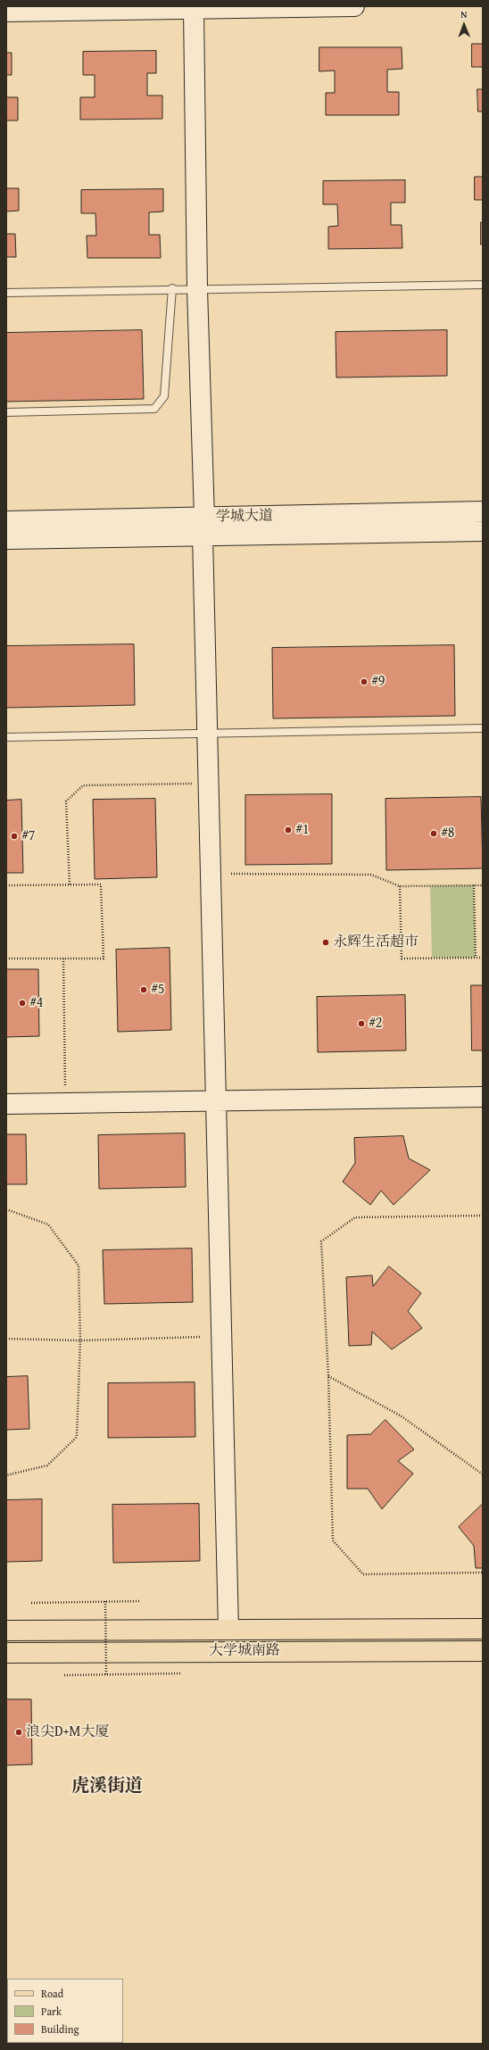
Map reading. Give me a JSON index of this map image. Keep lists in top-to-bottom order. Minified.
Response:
{"streets":{"main road":["大学城南路"],"street":["学城大道"]},"districts":["虎溪街道"],"places":["#9","#1","#8","#7","永辉生活超市","#5","#4","#2","浪尖D+M大厦"],"legend":["Road","Park","Building"],"north":"top"}
